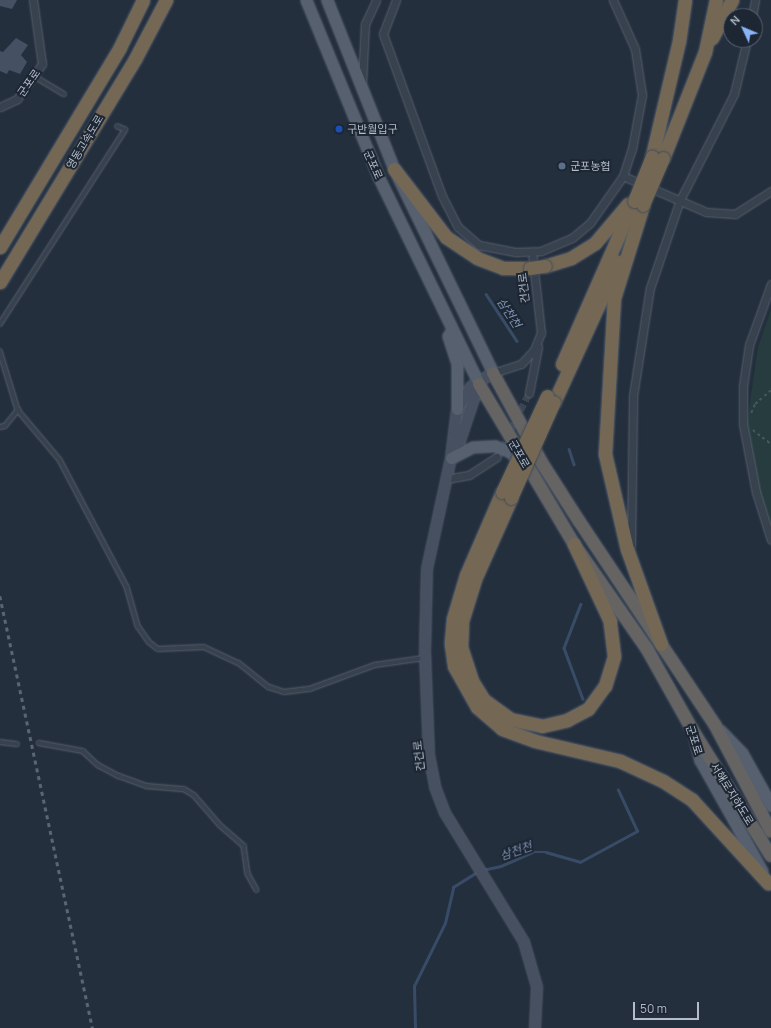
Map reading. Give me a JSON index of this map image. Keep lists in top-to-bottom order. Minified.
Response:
{"streets":{"highway":["군포로","영동고속도로","서해로지하도로"],"main road":["건건로"]},"crossings":[["군포로","건건로"],["군포로","서해로지하도로"]],"water":["삼천천"],"places":["구반월입구","군포농협"],"scale_bar":"50 m","north":"top left"}
